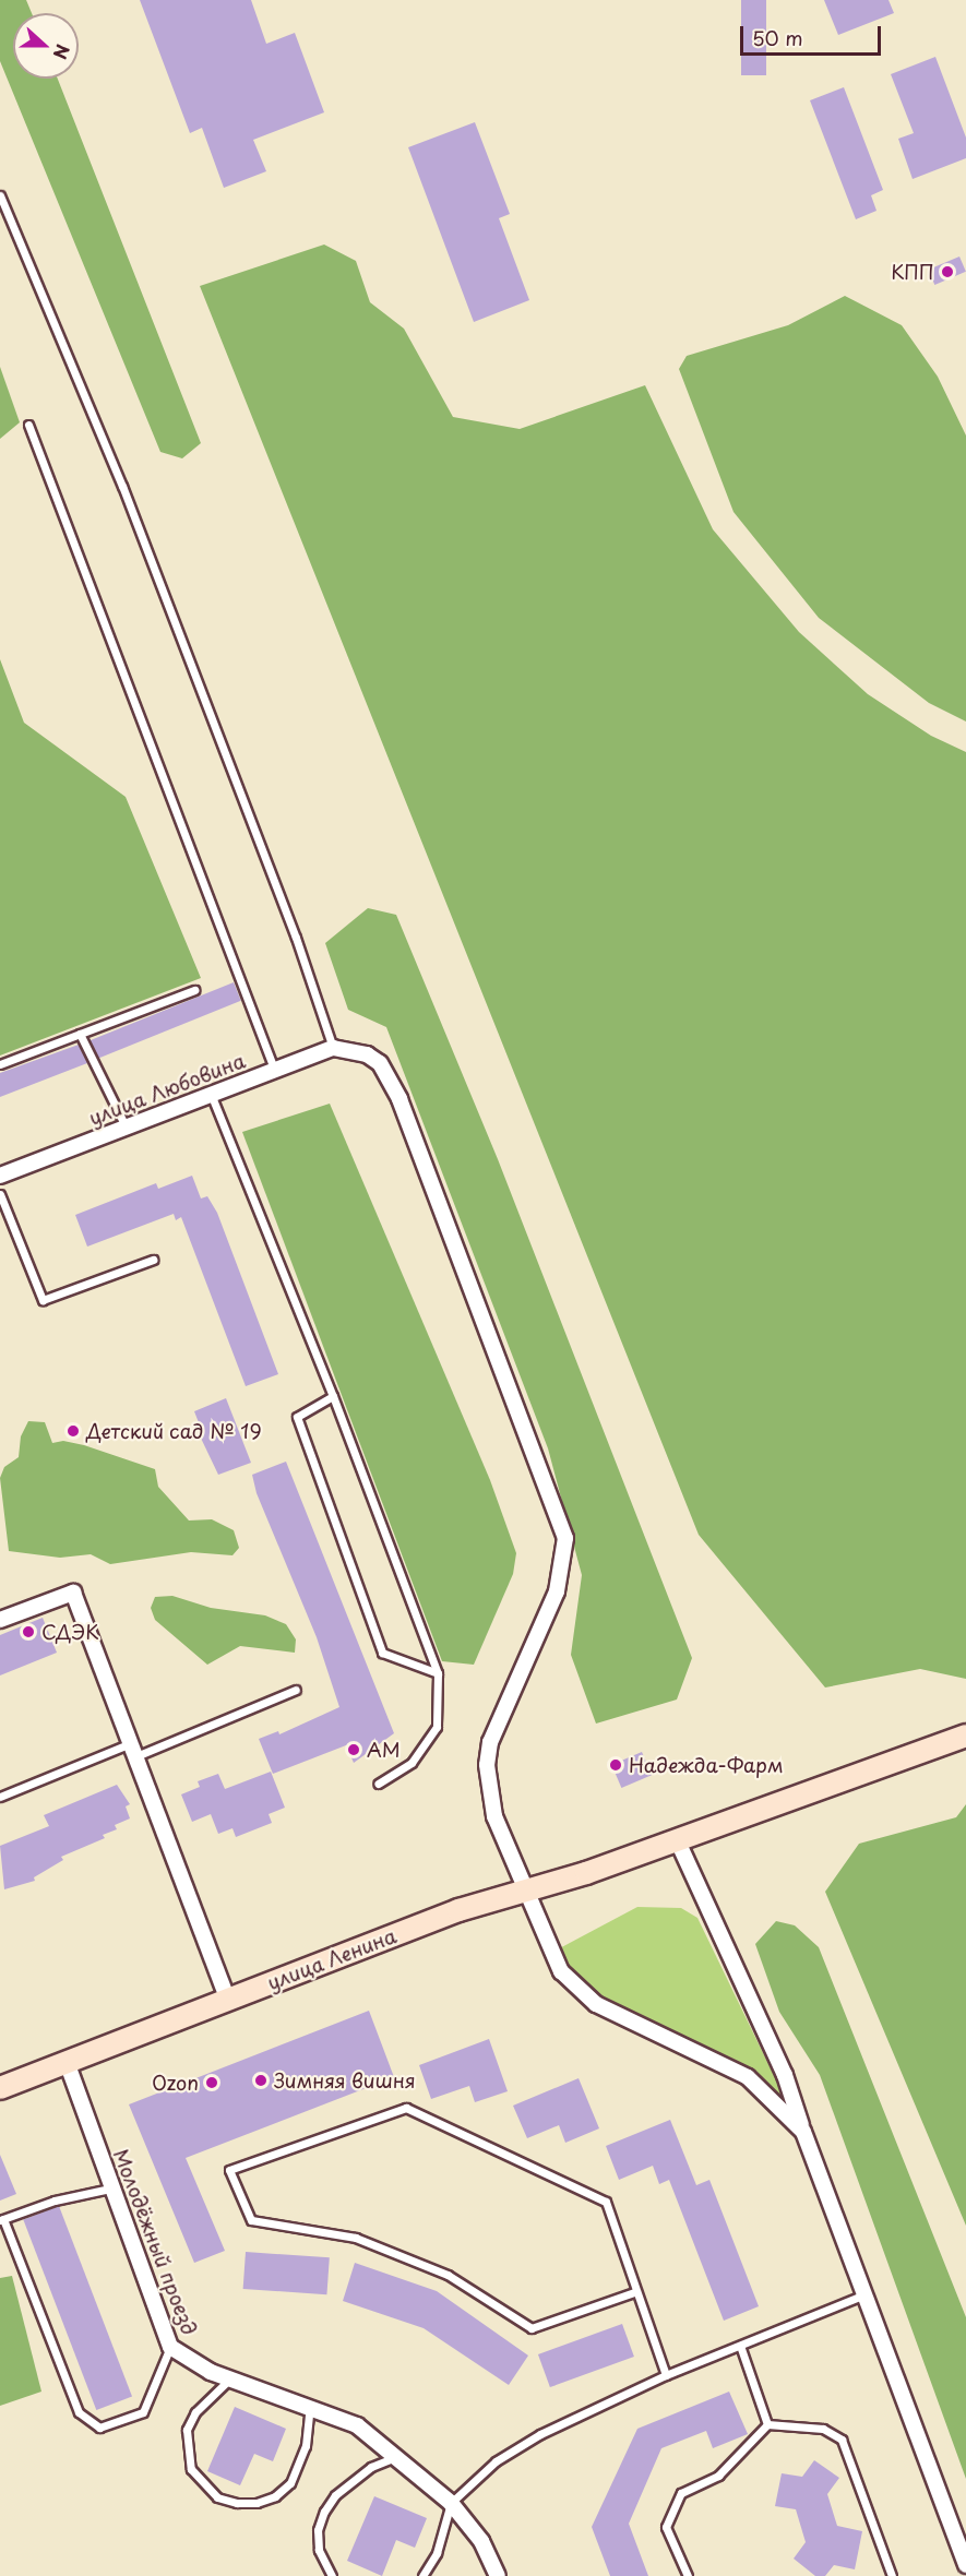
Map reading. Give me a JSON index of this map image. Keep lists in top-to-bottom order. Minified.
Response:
{"streets":{"main road":["улица Ленина"],"street":["улица Любовина","Молодёжный проезд"]},"crossings":[["улица Любовина","улица Ленина"],["улица Ленина","Молодёжный проезд"]],"places":["КПП","Детский сад № 19","СДЭК","АМ","Надежда-Фарм","Зимняя вишня","Ozon"],"scale_bar":"50 m","north":"right"}
